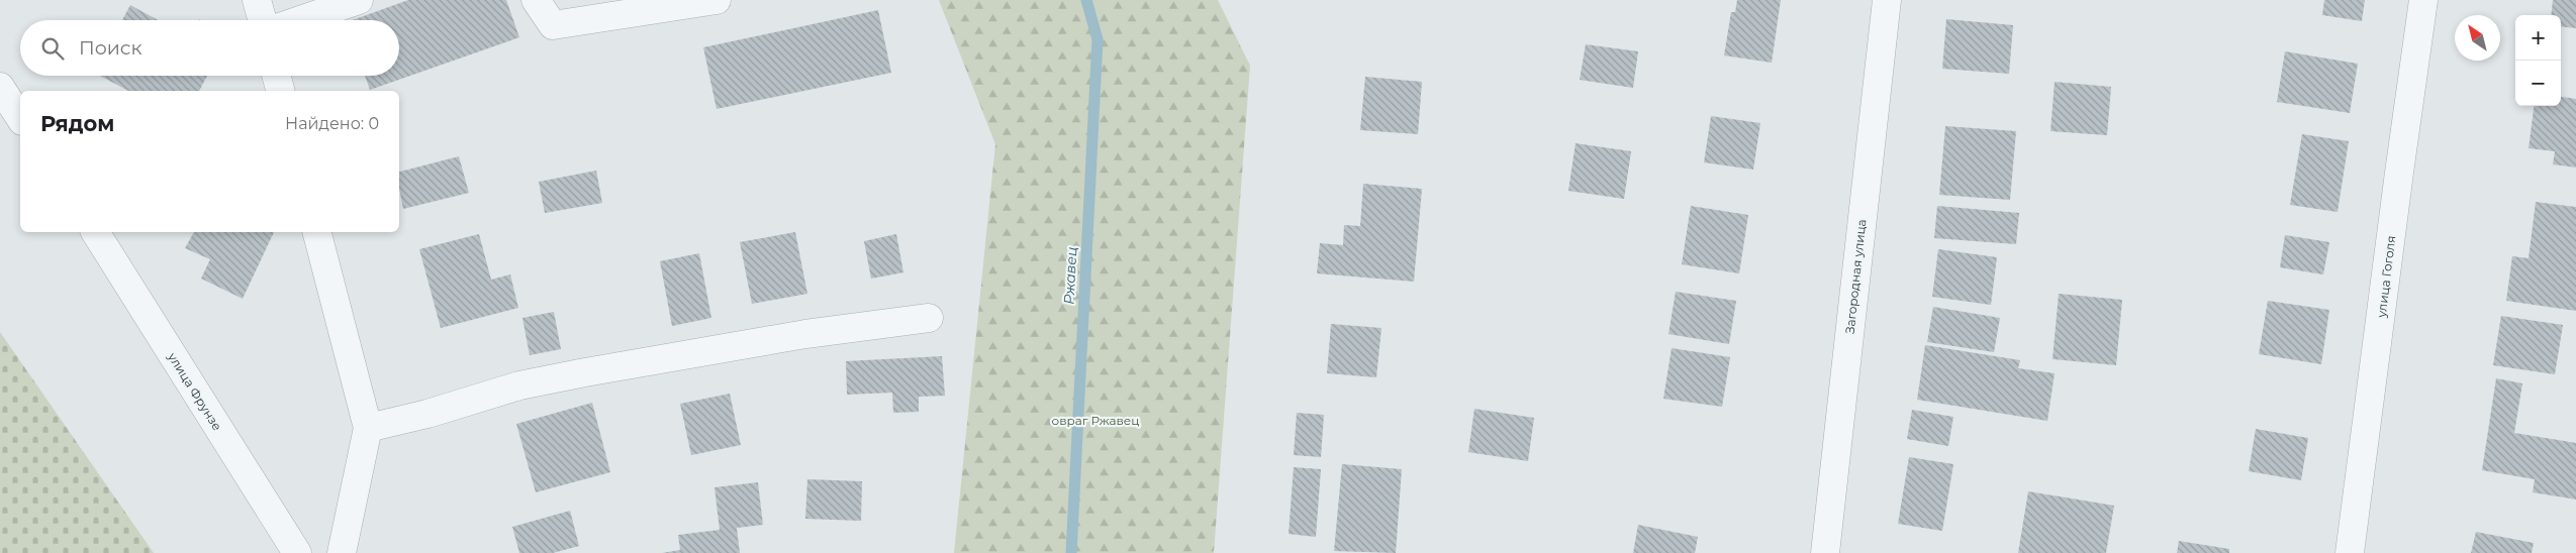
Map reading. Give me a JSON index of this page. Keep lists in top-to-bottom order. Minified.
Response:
{"streets":{"street":["Загородная улица","улица Гоголя","улица Фрунзе"]},"water":["Ржавец"],"parks":["овраг Ржавец"],"north":"top left","page":{"map_buttons":["+","−"],"search":"Поиск","heading":["Рядом","Найдено: 0"]}}
